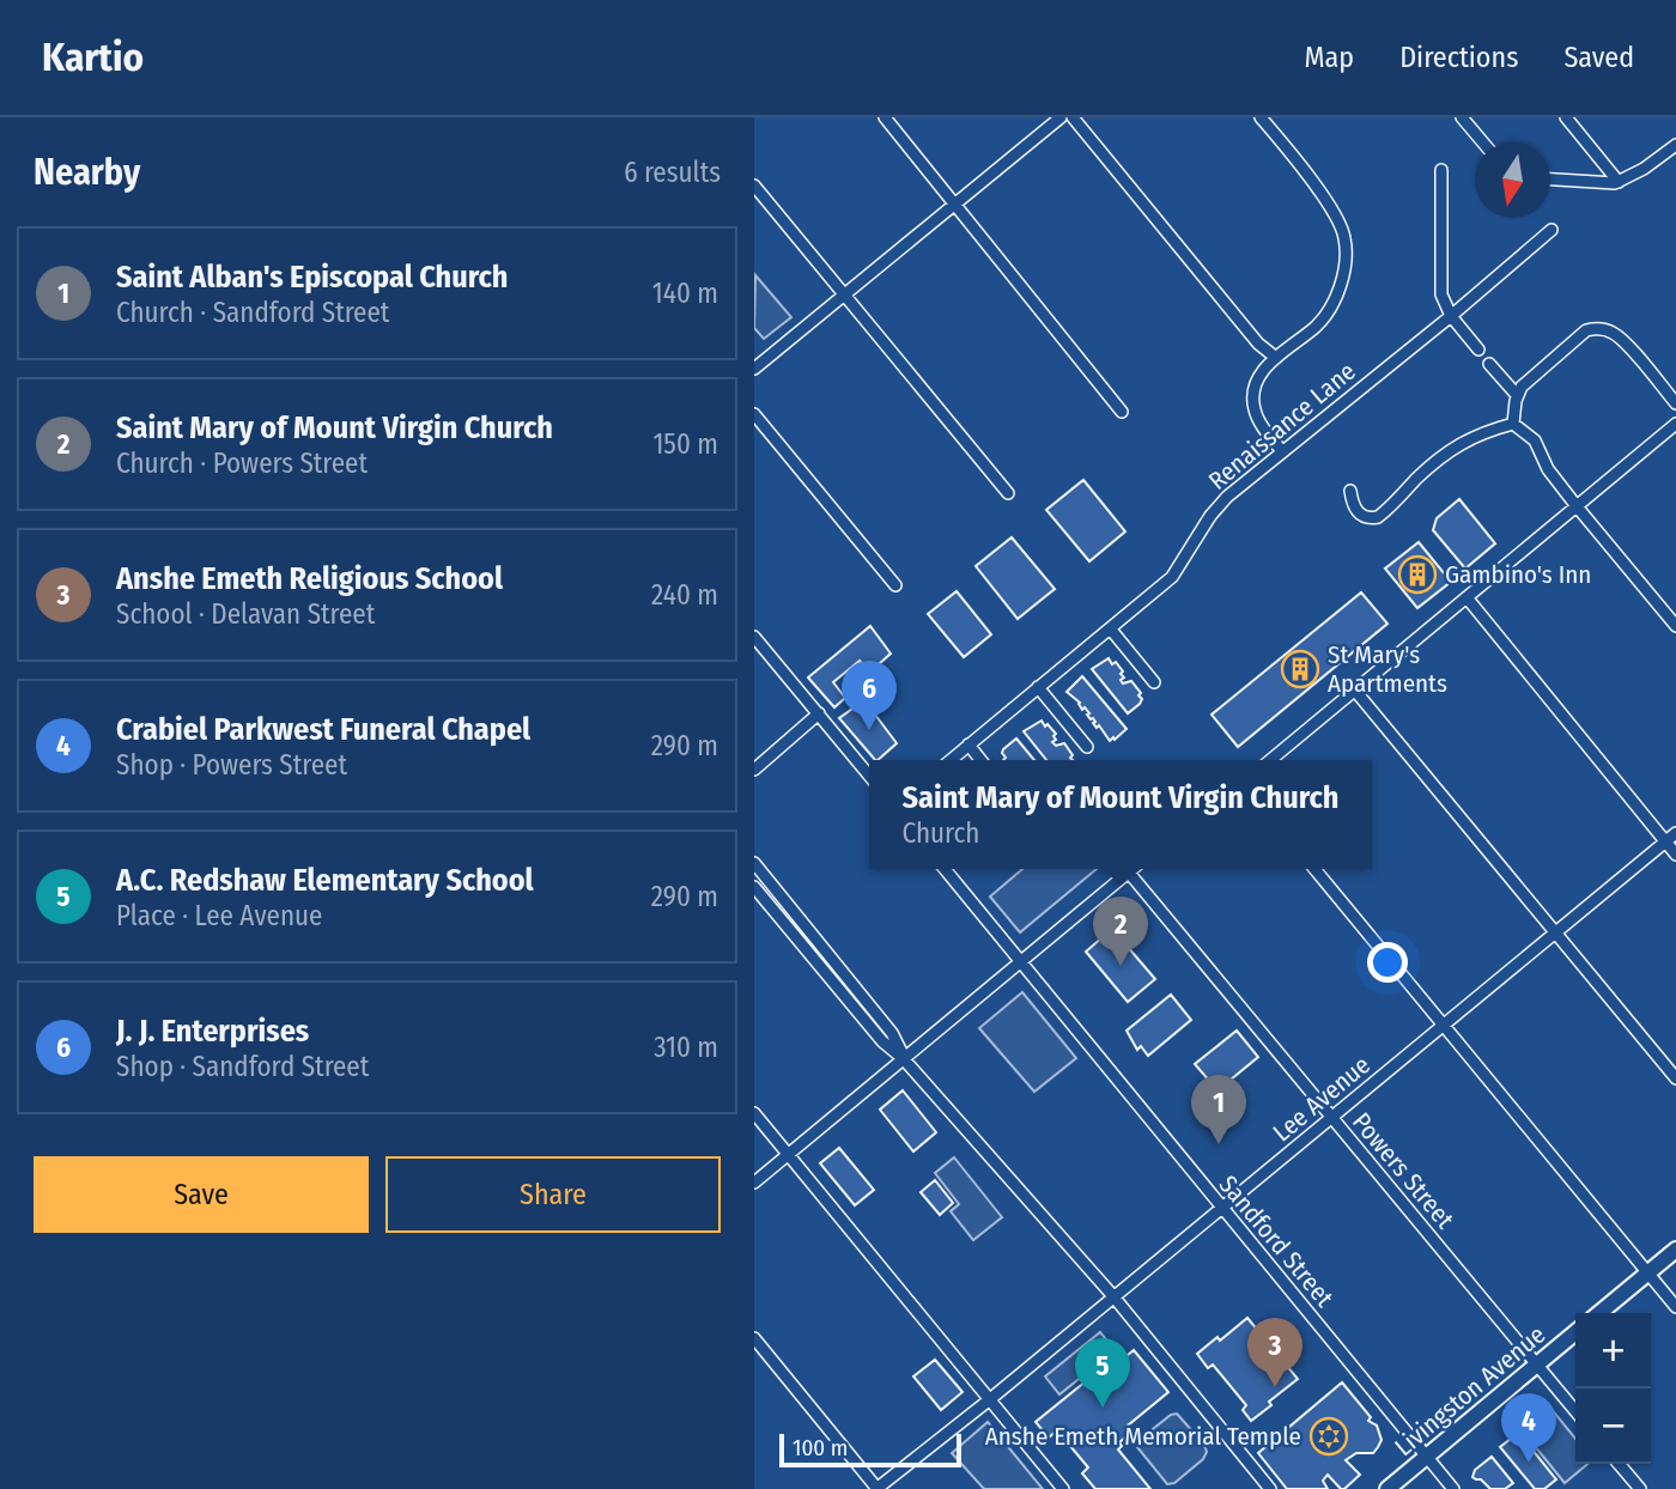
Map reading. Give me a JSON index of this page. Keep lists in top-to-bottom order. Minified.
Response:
{"streets":{"main road":["Livingston Avenue"],"street":["Renaissance Lane","Lee Avenue","Powers Street","Sandford Street"]},"crossings":[["Lee Avenue","Powers Street"],["Lee Avenue","Sandford Street"],["Powers Street","Livingston Avenue"],["Sandford Street","Livingston Avenue"]],"places":{"building":["Gambino's Inn","St Mary's Apartments"],"synagogue":["Anshe Emeth Memorial Temple"]},"scale_bar":"100 m","north":"bottom","page":{"header":"Kartio","nav":["Map","Directions","Saved"],"heading":["Nearby","6 results"],"list":[{"mark":"1","name":"Saint Alban's Episcopal Church","note":"Church · Sandford Street","value":"140 m"},{"mark":"2","name":"Saint Mary of Mount Virgin Church","note":"Church · Powers Street","value":"150 m"},{"mark":"3","name":"Anshe Emeth Religious School","note":"School · Delavan Street","value":"240 m"},{"mark":"4","name":"Crabiel Parkwest Funeral Chapel","note":"Shop · Powers Street","value":"290 m"},{"mark":"5","name":"A.C. Redshaw Elementary School","note":"Place · Lee Avenue","value":"290 m"},{"mark":"6","name":"J. J. Enterprises","note":"Shop · Sandford Street","value":"310 m"}],"pins":["6","2","1","3","5","4"],"popup":["Saint Mary of Mount Virgin Church","Church"],"buttons":["Save","Share"],"map_buttons":["+","−"],"scale":"100 m"}}
